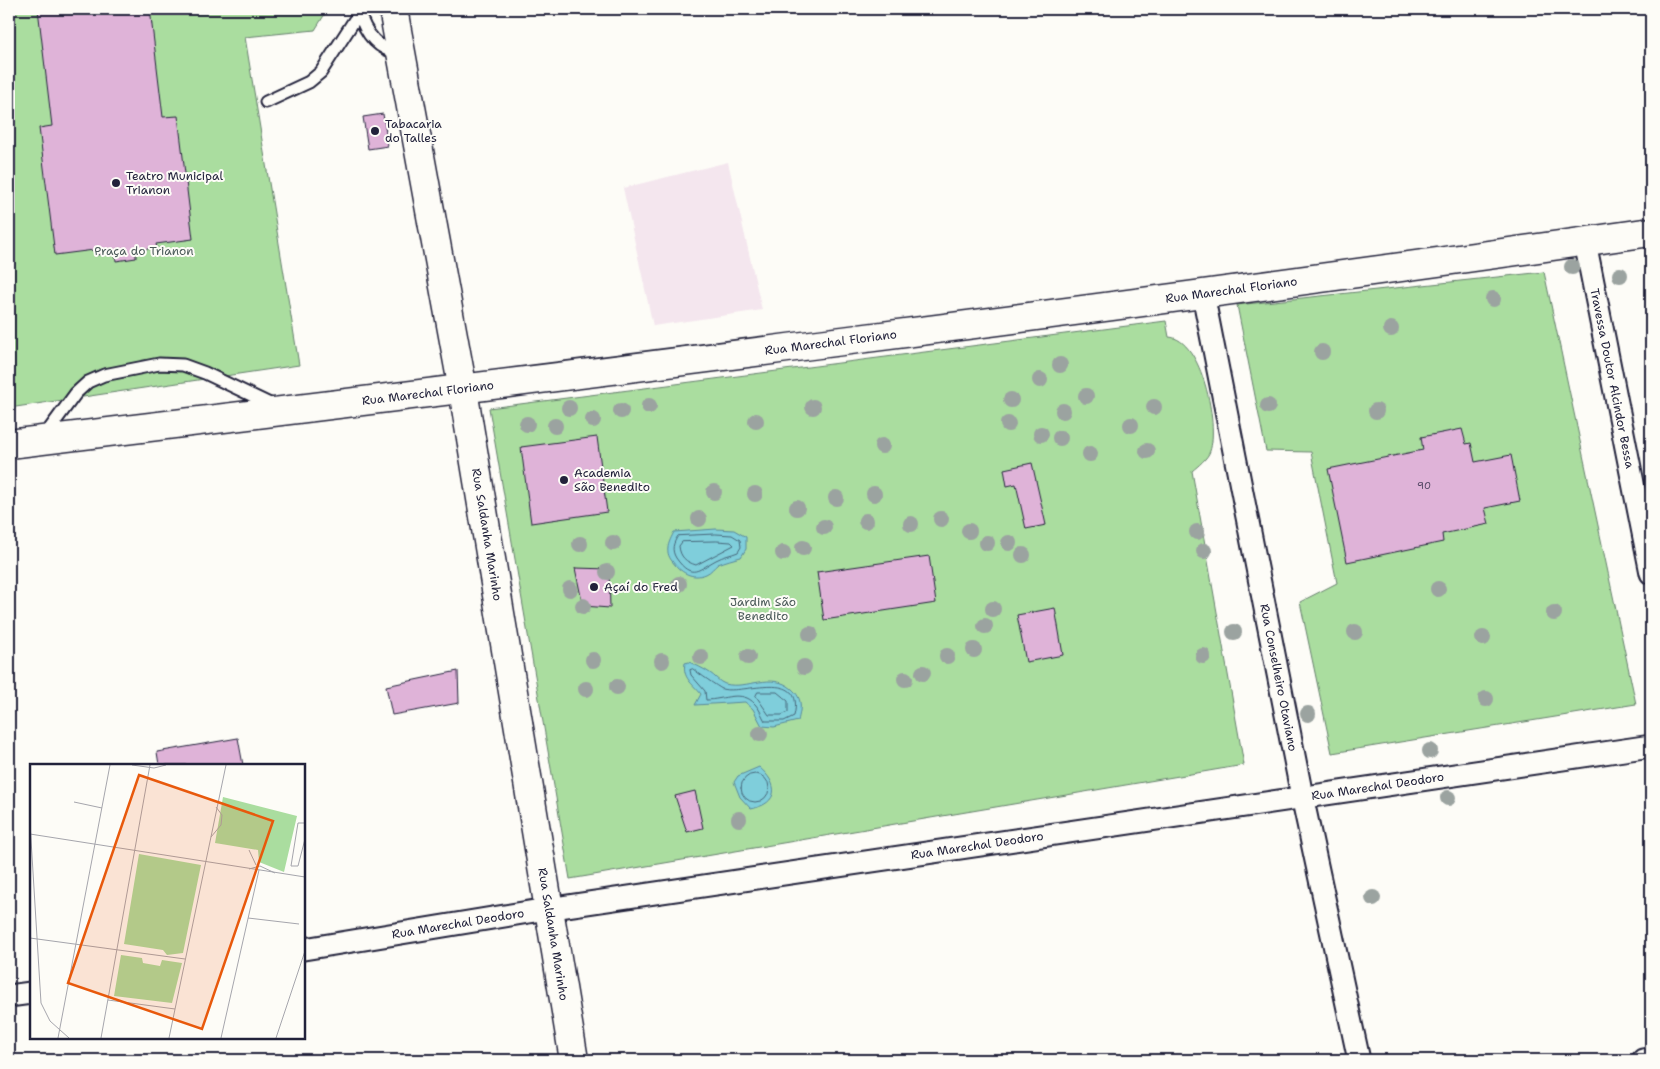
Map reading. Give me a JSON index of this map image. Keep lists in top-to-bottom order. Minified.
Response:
{"streets":{"main road":["Rua Marechal Floriano","Rua Saldanha Marinho"],"street":["Travessa Doutor Alcindor Bessa","Rua Conselheiro Otaviano","Rua Marechal Deodoro"]},"crossings":[["Rua Marechal Floriano","Travessa Doutor Alcindor Bessa"],["Rua Marechal Floriano","Rua Saldanha Marinho"],["Rua Marechal Floriano","Rua Conselheiro Otaviano"],["Rua Saldanha Marinho","Rua Marechal Deodoro"],["Rua Conselheiro Otaviano","Rua Marechal Deodoro"]],"parks":["Praça do Trianon","Jardim São Benedito"],"places":["Tabacaria do Talles","Teatro Municipal Trianon","Academia São Benedito","Açaí do Fred"],"house_numbers":["90"]}
